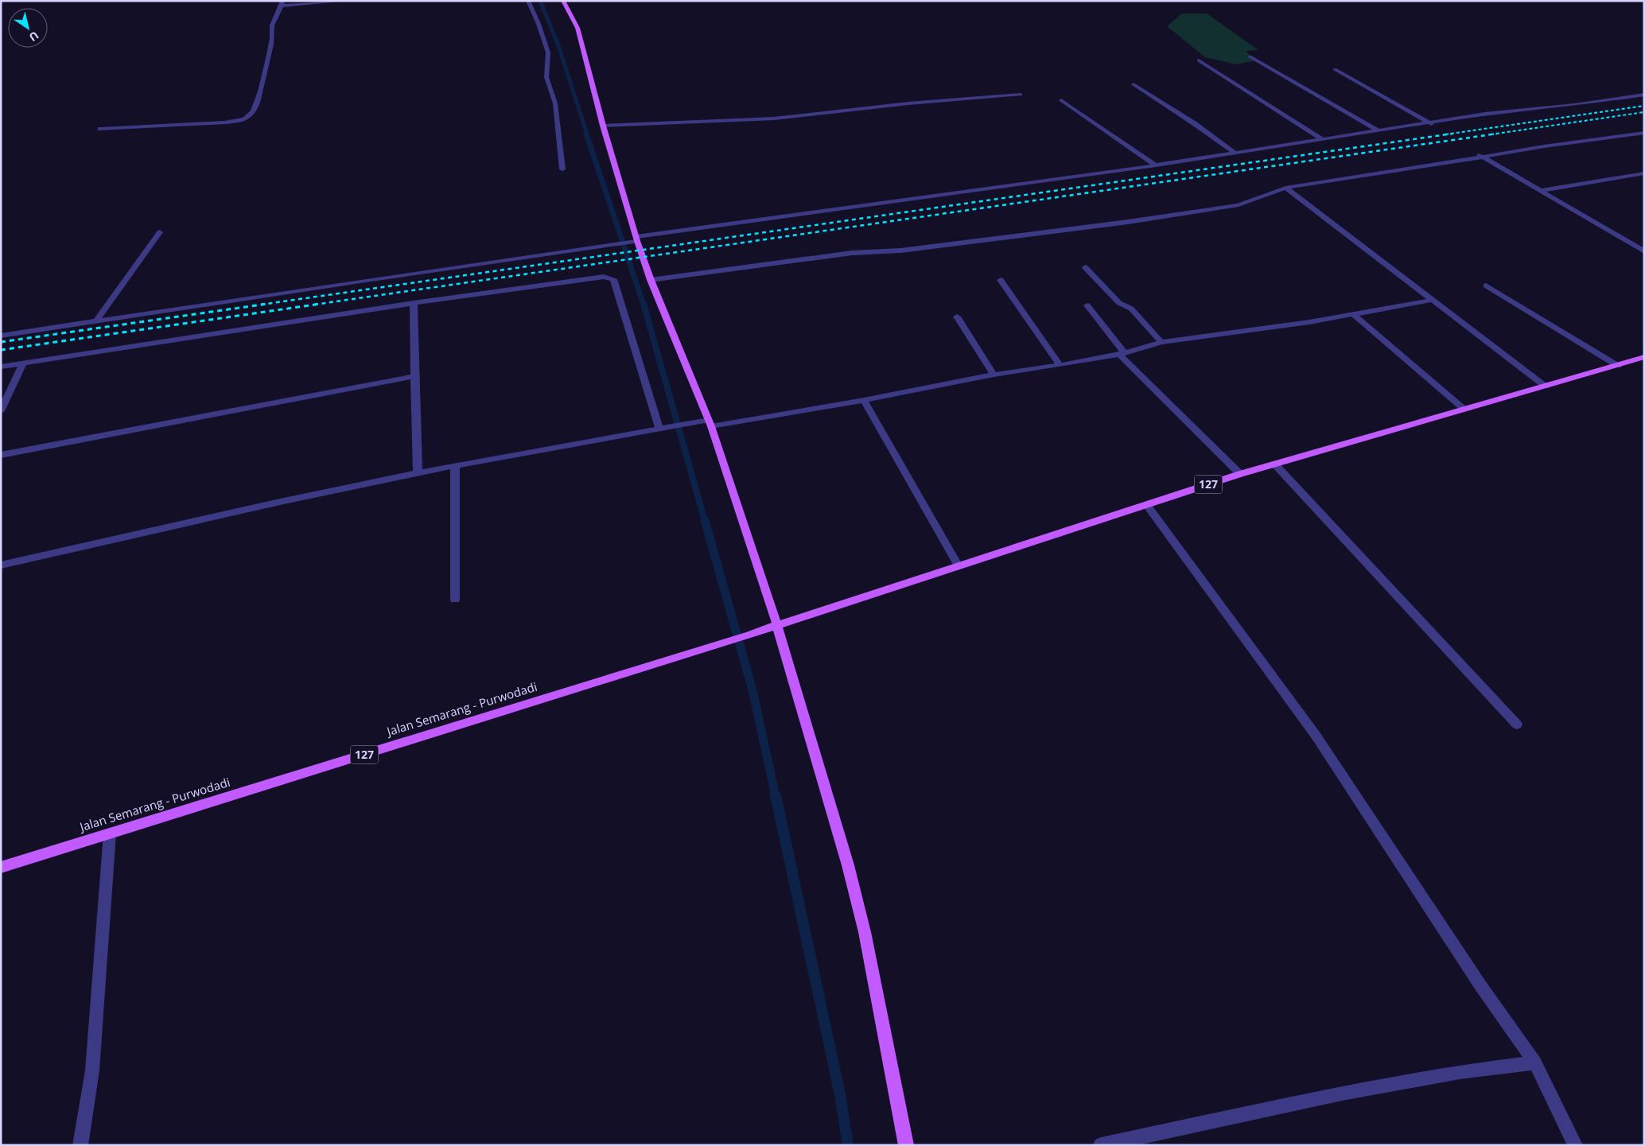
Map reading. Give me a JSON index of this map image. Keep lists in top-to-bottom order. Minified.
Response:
{"streets":{"main road":["127","Jalan Semarang - Purwodadi"]},"crossings":[["127","Jalan Semarang - Purwodadi"]],"north":"bottom right"}
